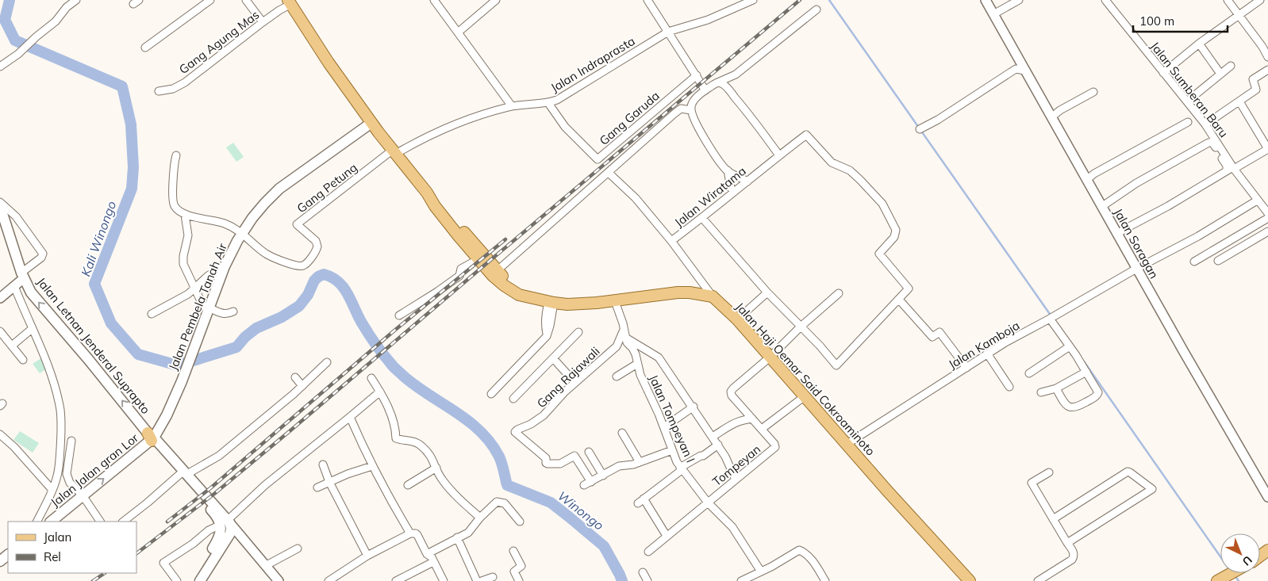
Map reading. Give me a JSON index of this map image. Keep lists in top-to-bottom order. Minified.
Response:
{"streets":{"main road":["Jalan Pembela Tanah Air","Jalan Letnan Jenderal Suprapto","Jalan Haji Oemar Said Cokroaminoto","Jalan Jalan gran Lor"],"street":["Gang Agung Mas","Jalan Indraprasta","Jalan Sumberan Baru","Gang Garuda","Gang Petung","Jalan Wiratama","Jalan Soragan","Jalan Kamboja","Gang Rajawali","Jalan Tompeyan I","Tompeyan"]},"crossings":[["Jalan Indraprasta","Gang Garuda"],["Jalan Indraprasta","Gang Petung"],["Jalan Sumberan Baru","Jalan Kamboja"],["Gang Petung","Jalan Pembela Tanah Air"],["Jalan Wiratama","Jalan Haji Oemar Said Cokroaminoto"],["Jalan Soragan","Jalan Kamboja"],["Jalan Pembela Tanah Air","Jalan Letnan Jenderal Suprapto"],["Jalan Pembela Tanah Air","Jalan Jalan gran Lor"],["Jalan Kamboja","Jalan Haji Oemar Said Cokroaminoto"],["Jalan Letnan Jenderal Suprapto","Jalan Jalan gran Lor"],["Gang Rajawali","Jalan Tompeyan I"],["Jalan Tompeyan I","Tompeyan"]],"one_way":["Jalan Letnan Jenderal Suprapto","Jalan Jalan gran Lor"],"water":["Kali Winongo","Winongo"],"legend":["Jalan","Rel"],"scale_bar":"100 m","north":"bottom right"}
